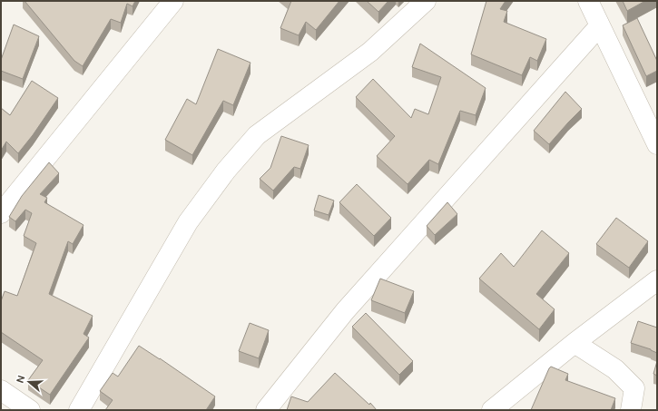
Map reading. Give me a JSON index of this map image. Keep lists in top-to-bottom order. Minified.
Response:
{"north":"left"}
